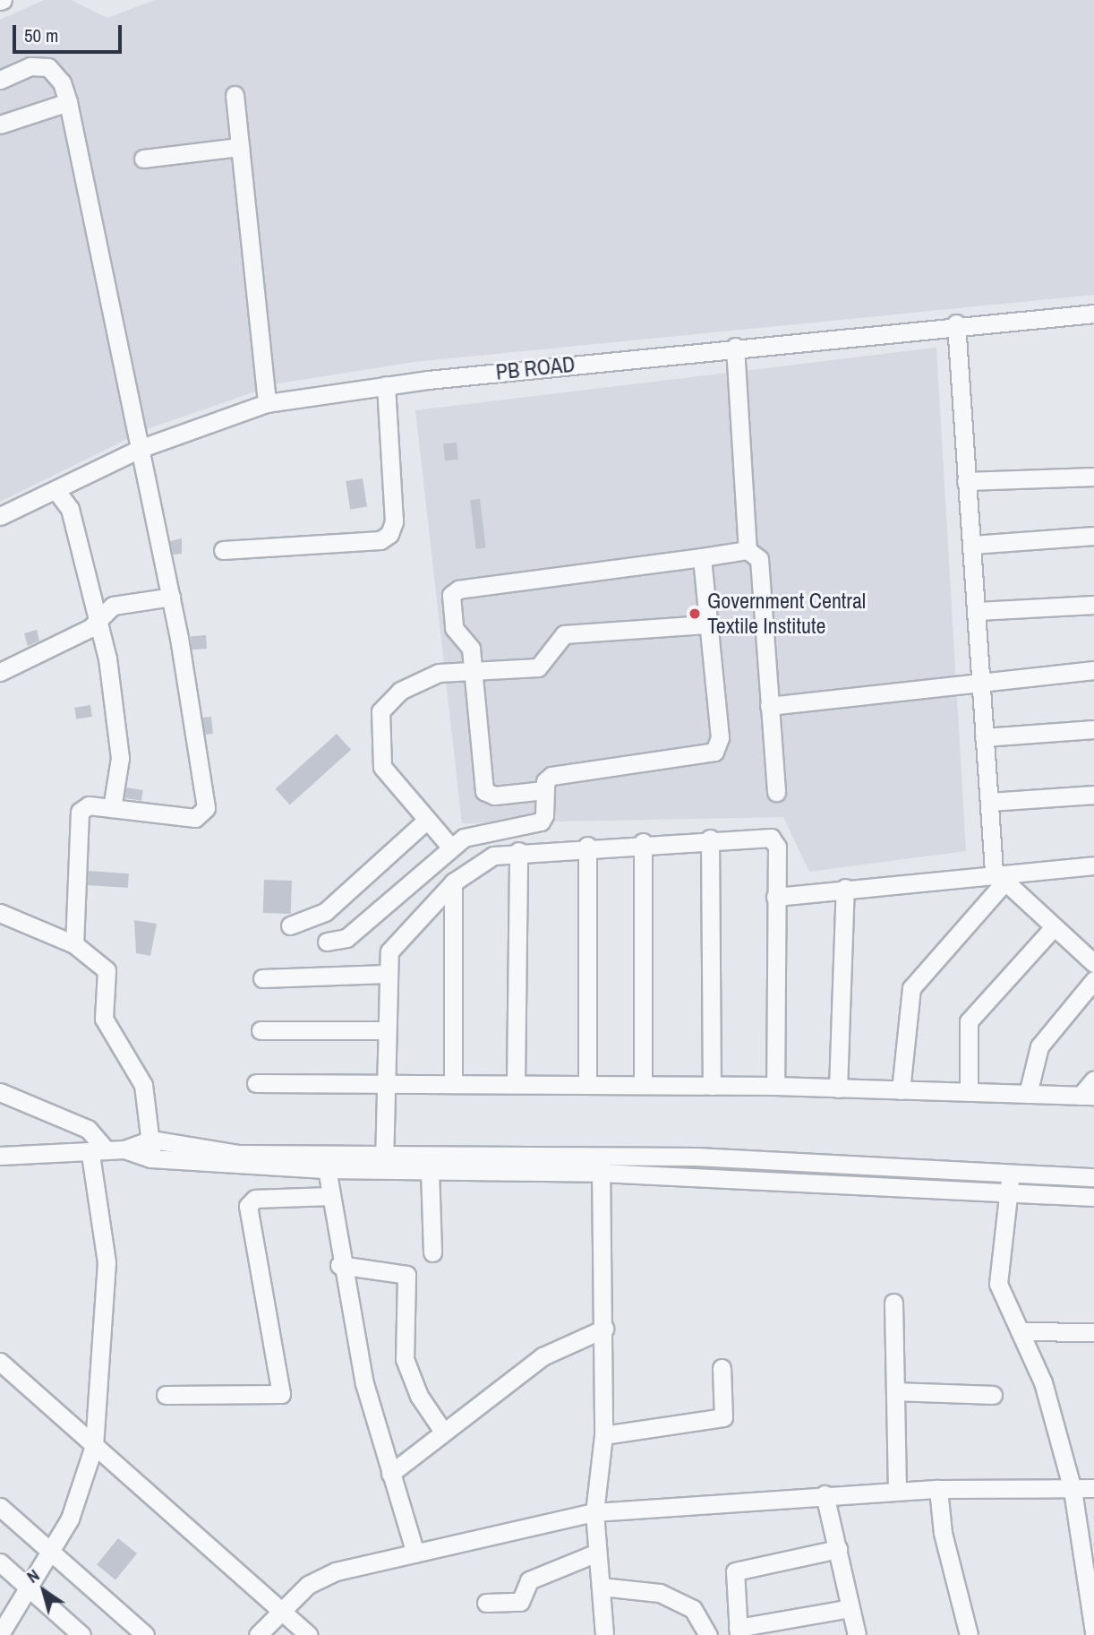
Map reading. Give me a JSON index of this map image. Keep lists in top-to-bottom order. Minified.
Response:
{"streets":{"street":["PB ROAD"]},"places":["Government Central Textile Institute"],"scale_bar":"50 m","north":"top left"}
